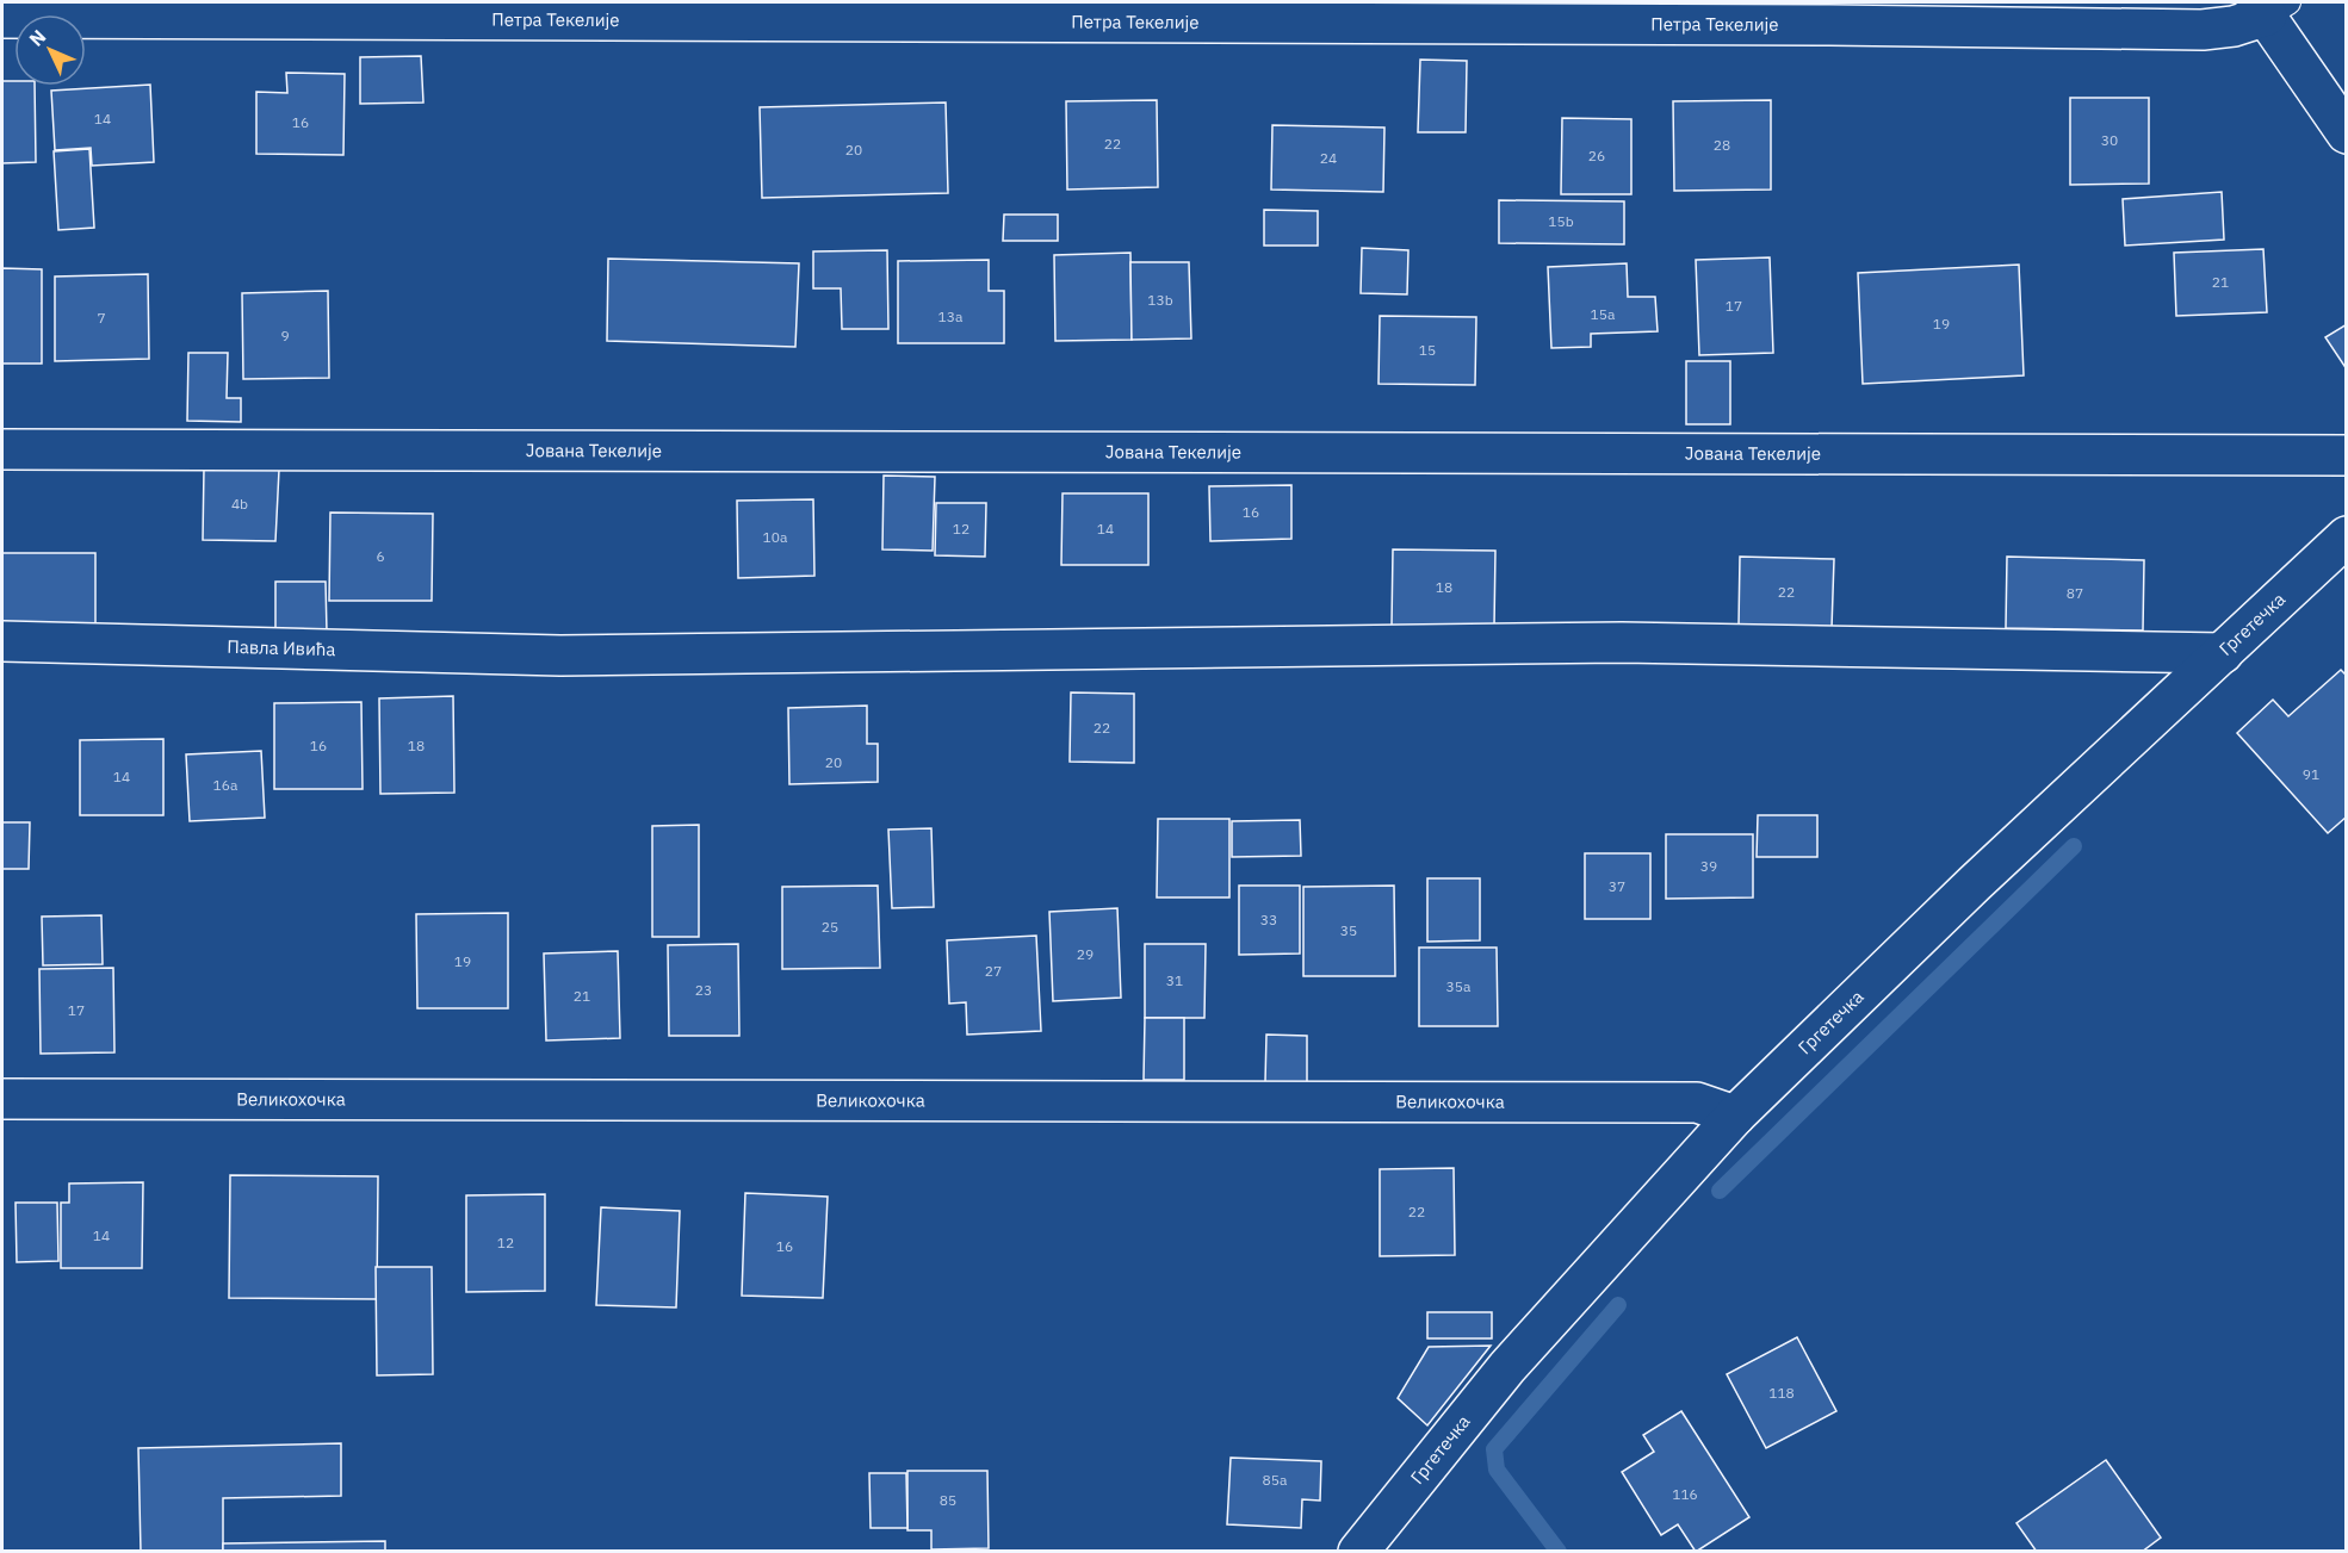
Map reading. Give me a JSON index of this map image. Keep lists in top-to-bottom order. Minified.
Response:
{"streets":{"street":["Петра Текелије","Јована Текелије","Гргетечка","Павла Ивића","Великохочка"]},"crossings":[["Гргетечка","Павла Ивића"],["Гргетечка","Великохочка"]],"house_numbers":["14","16","30","22","28","20","26","24","15b","21","13b","17","15a","13a","7","19","9","15","4b","16","12","14","10a","6","18","22","87","22","16","18","20","91","14","16a","39","37","33","25","35","29","19","27","31","35a","23","21","17","22","14","12","16","118","85a","116","85"],"north":"top left"}
